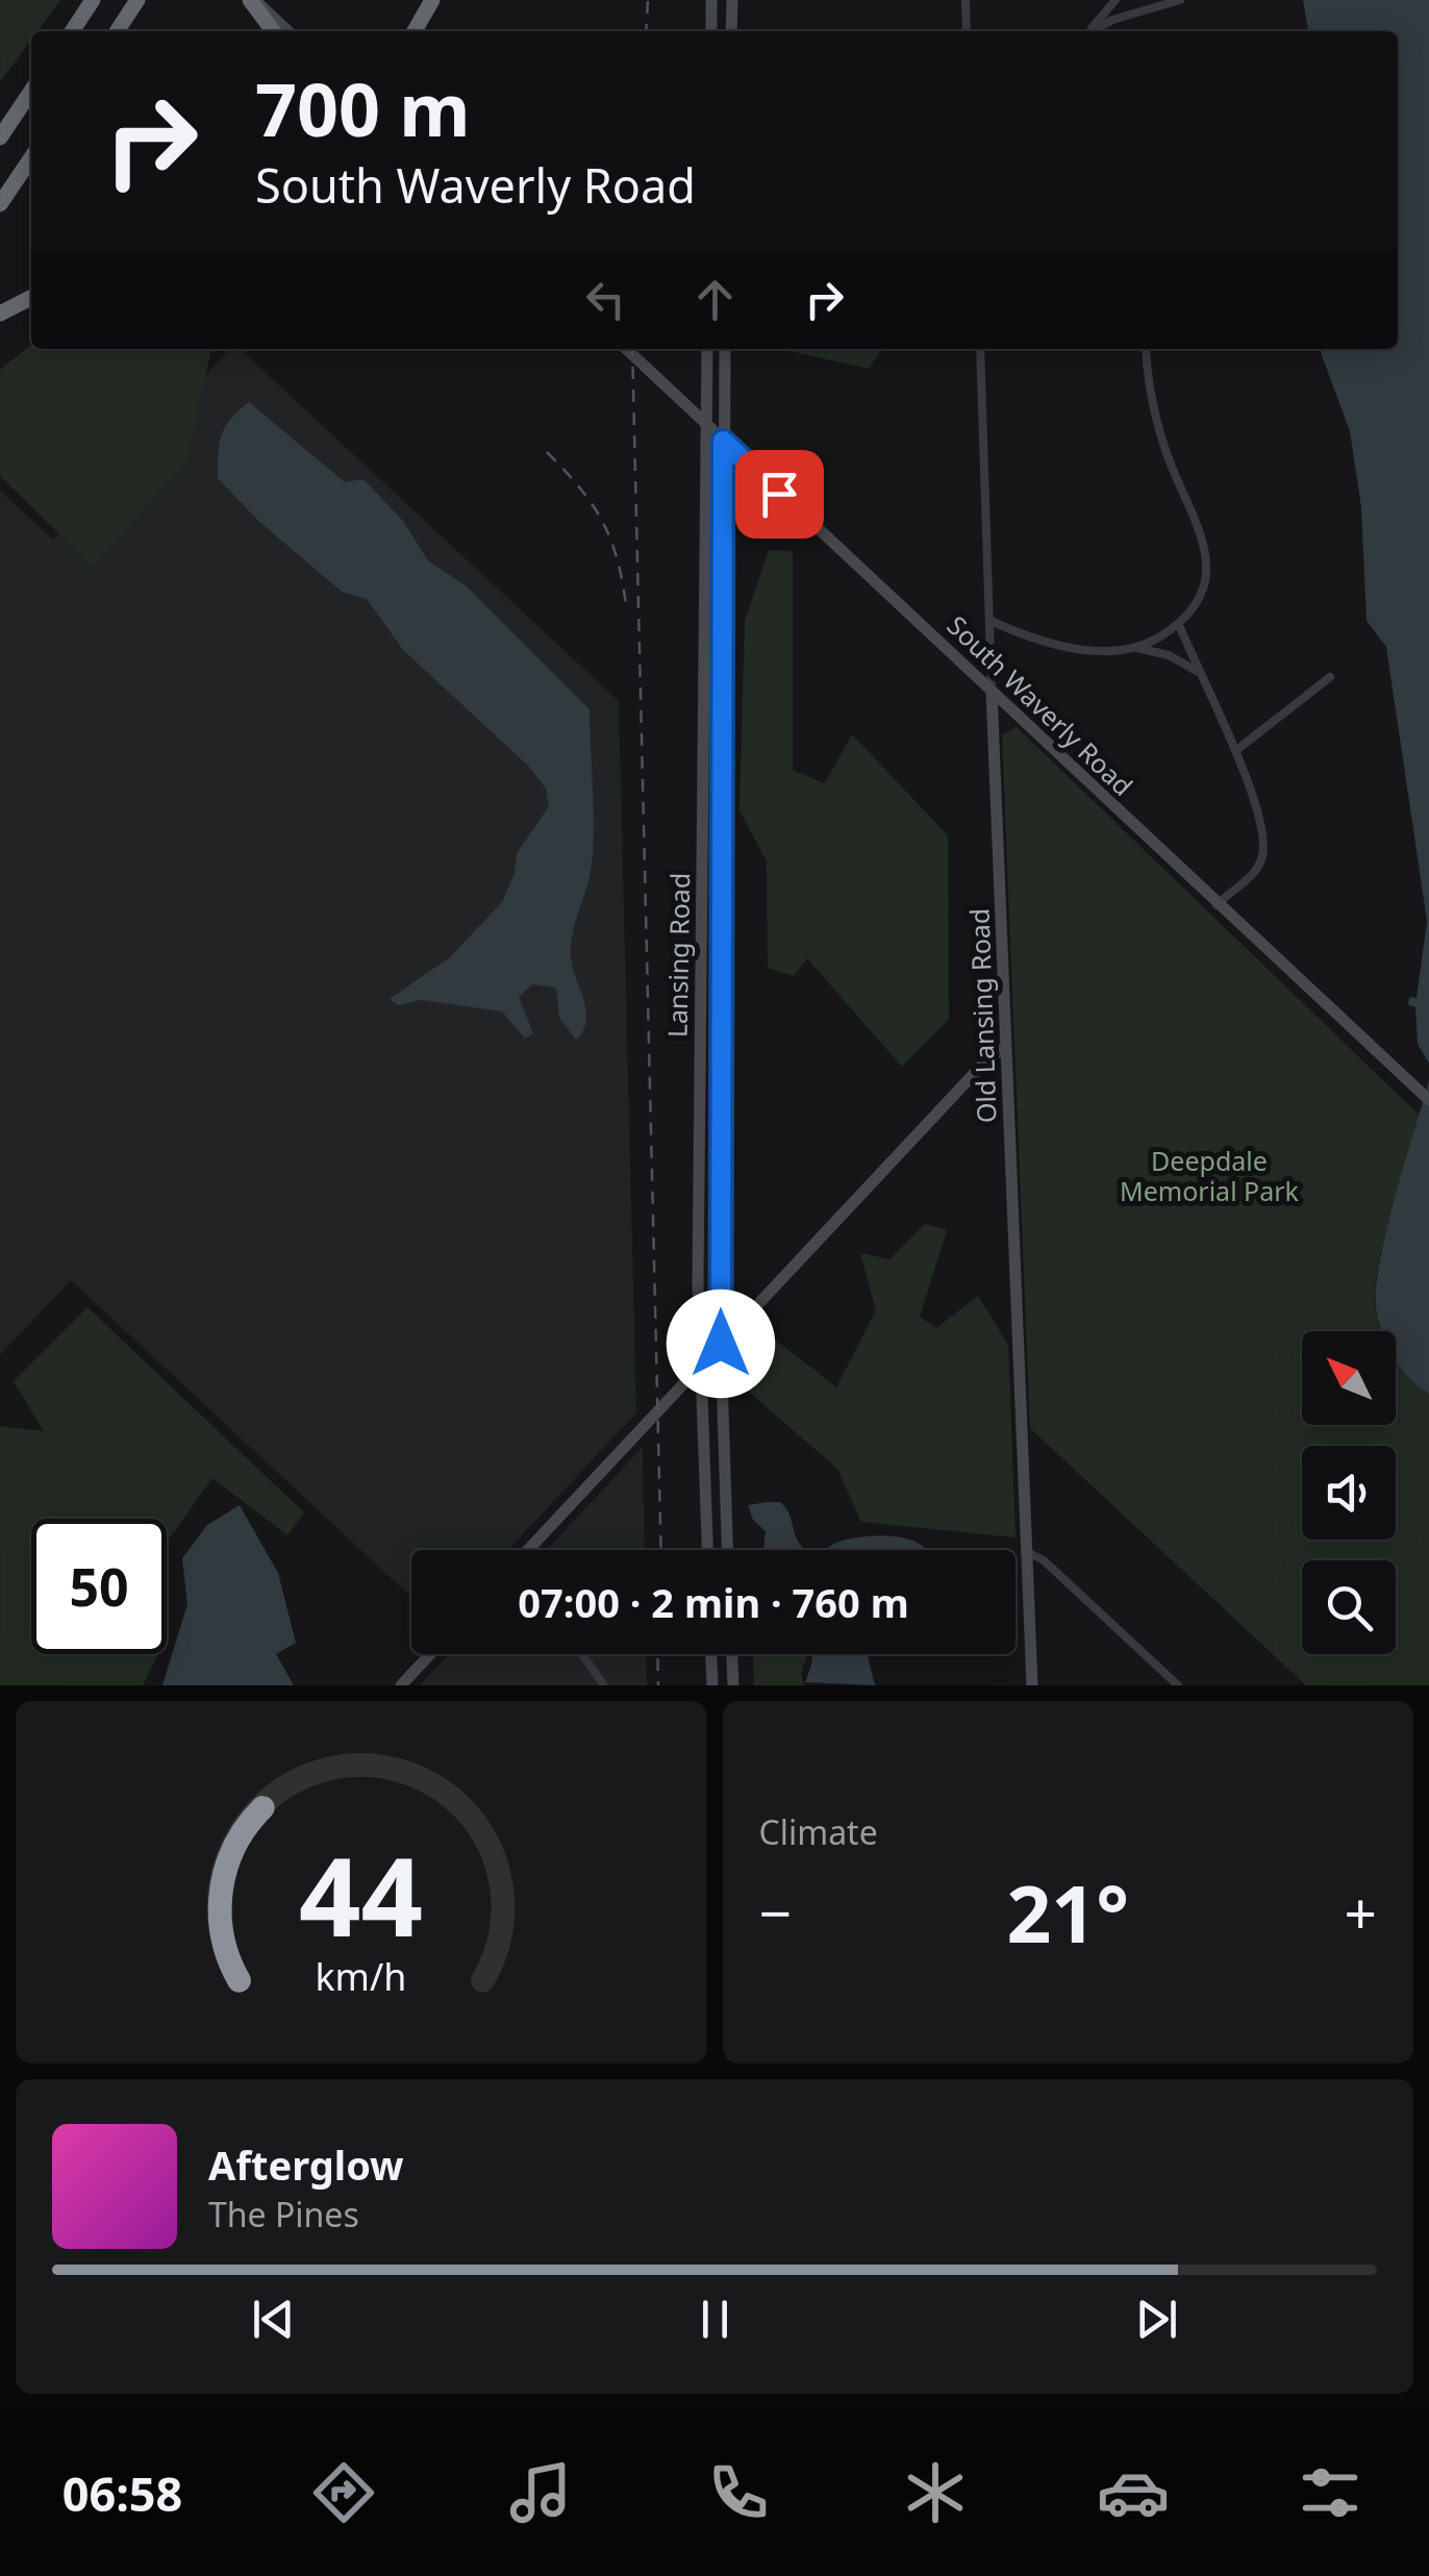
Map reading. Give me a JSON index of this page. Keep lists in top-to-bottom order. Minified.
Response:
{"streets":{"main road":["South Waverly Road","Lansing Road","Old Lansing Road"]},"crossings":[["South Waverly Road","Lansing Road"],["South Waverly Road","Old Lansing Road"]],"parks":["Deepdale Memorial Park"],"north":"top left","page":{"turn":["700 m","South Waverly Road"],"limit":"50","trip":"07:00 · 2 min · 760 m","tile":"Climate","heat":["−","21°","+"],"song":["Afterglow","The Pines"],"tabs":"06:58","gauge":["44","km/h"]}}
